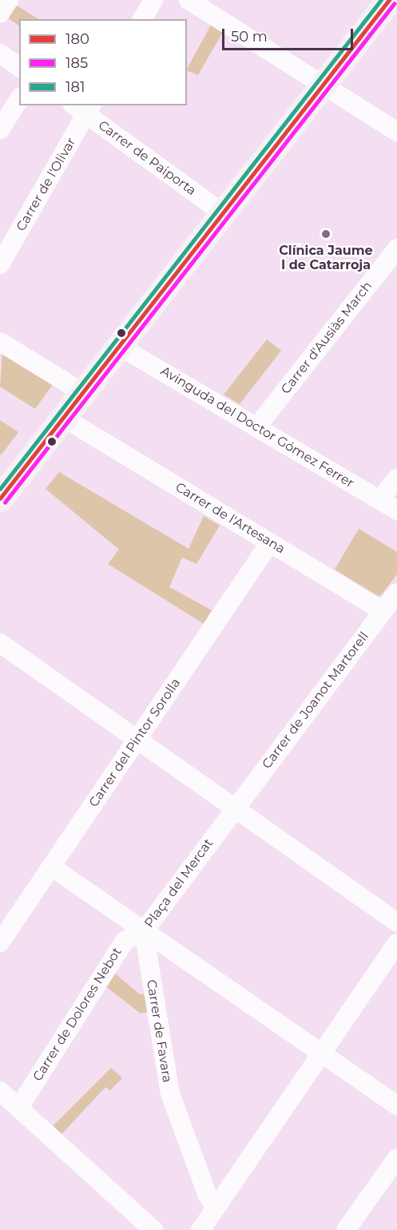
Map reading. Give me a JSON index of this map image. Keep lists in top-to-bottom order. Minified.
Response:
{"streets":{"street":["Carrer de Paiporta","Carrer de l'Olivar","Carrer d'Ausiàs March","Avinguda del Doctor Gómez Ferrer","Carrer de l'Artesana","Carrer de Joanot Martorell","Carrer del Pintor Sorolla","Plaça del Mercat","Carrer de Dolores Nebot","Carrer de Favara"]},"crossings":[["Carrer de Paiporta","Carrer de l'Olivar"],["Carrer d'Ausiàs March","Avinguda del Doctor Gómez Ferrer"],["Carrer de l'Artesana","Carrer de Joanot Martorell"],["Carrer de l'Artesana","Carrer del Pintor Sorolla"],["Carrer de Joanot Martorell","Plaça del Mercat"],["Plaça del Mercat","Carrer de Dolores Nebot"],["Plaça del Mercat","Carrer de Favara"],["Carrer de Dolores Nebot","Carrer de Favara"]],"places":["Clínica Jaume I de Catarroja"],"lines":["transit line 180","transit line 181","transit line 185"],"legend":["180","185","181"],"scale_bar":"50 m"}
